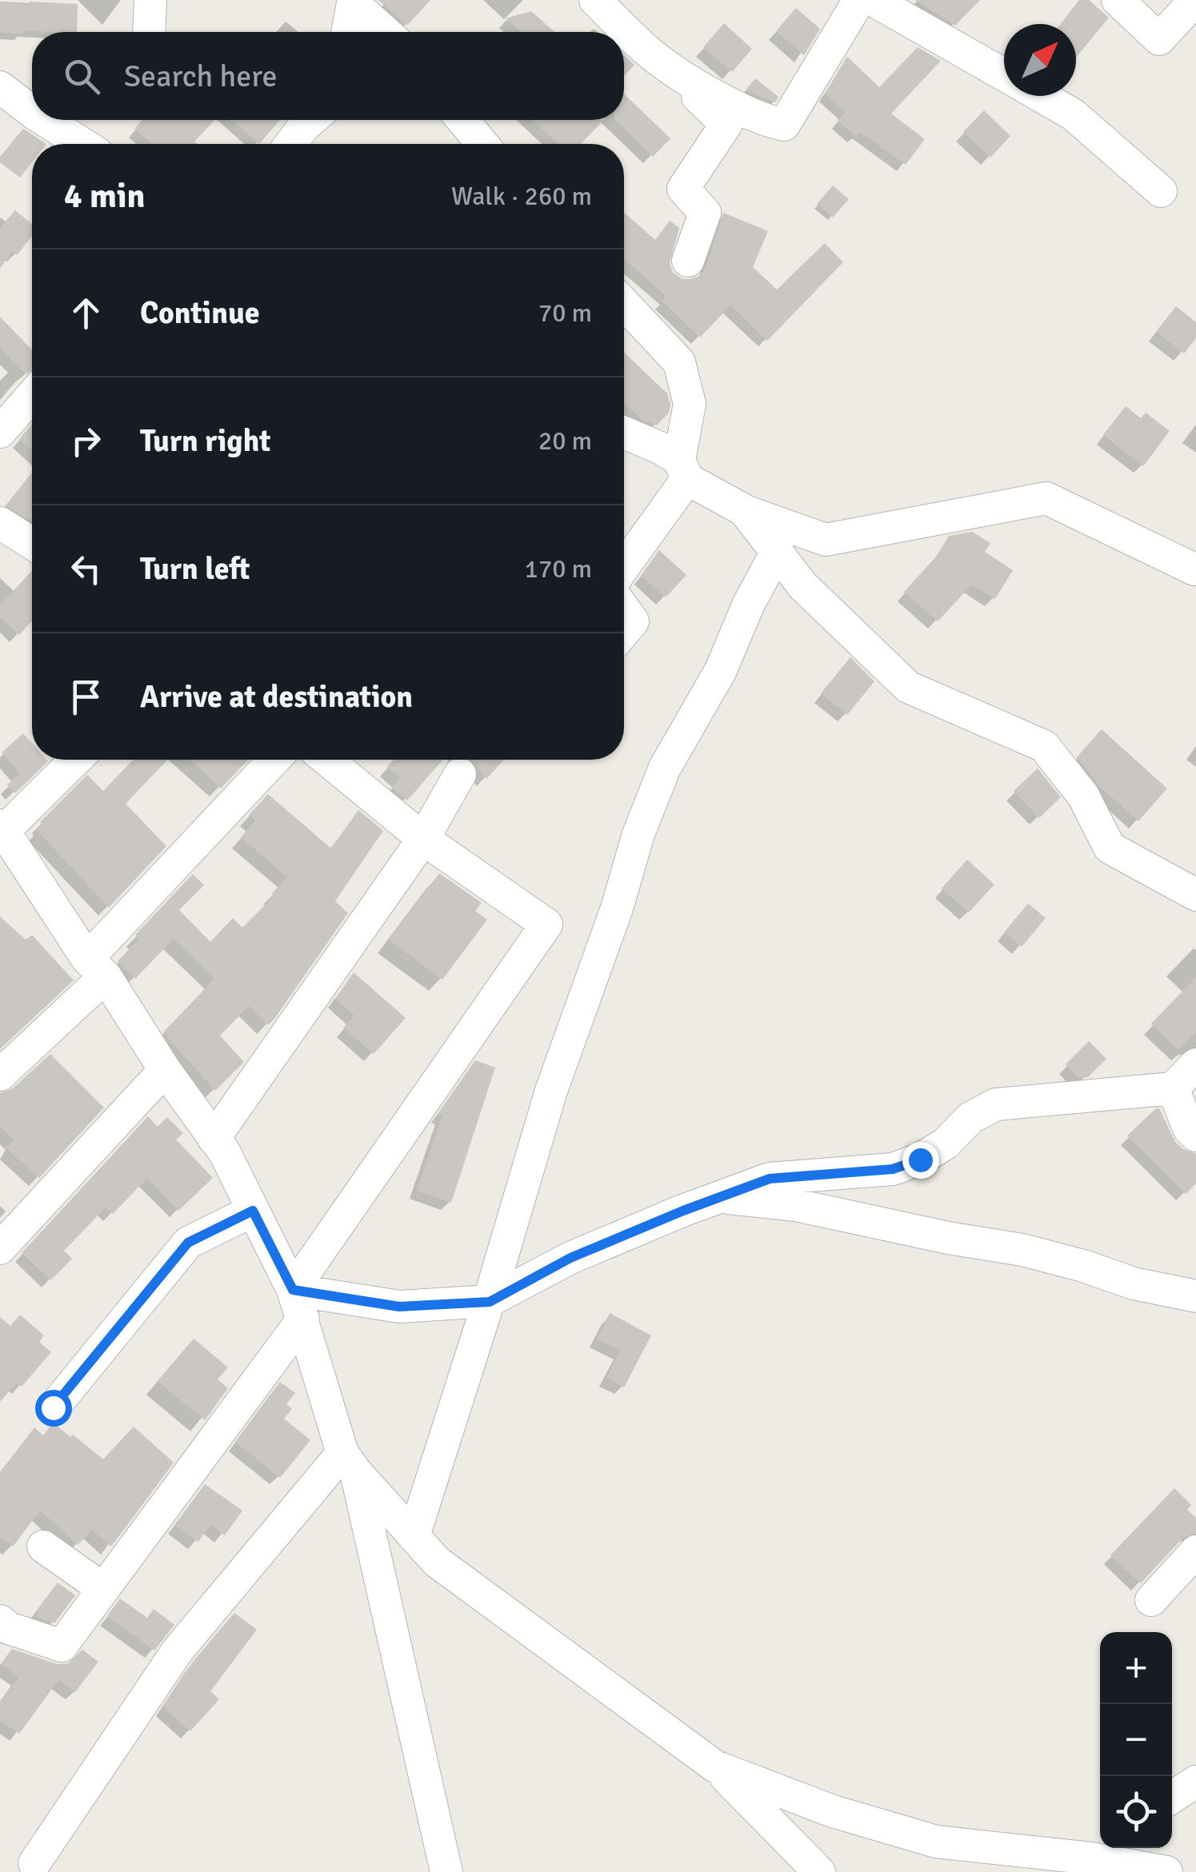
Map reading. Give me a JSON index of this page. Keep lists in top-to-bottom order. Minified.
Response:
{"north":"top right","page":{"search":"Search here","heading":["4 min","Walk · 260 m"],"list":[["Continue","70 m"],["Turn right","20 m"],["Turn left","170 m"],"Arrive at destination"],"map_buttons":["+","−"]}}
